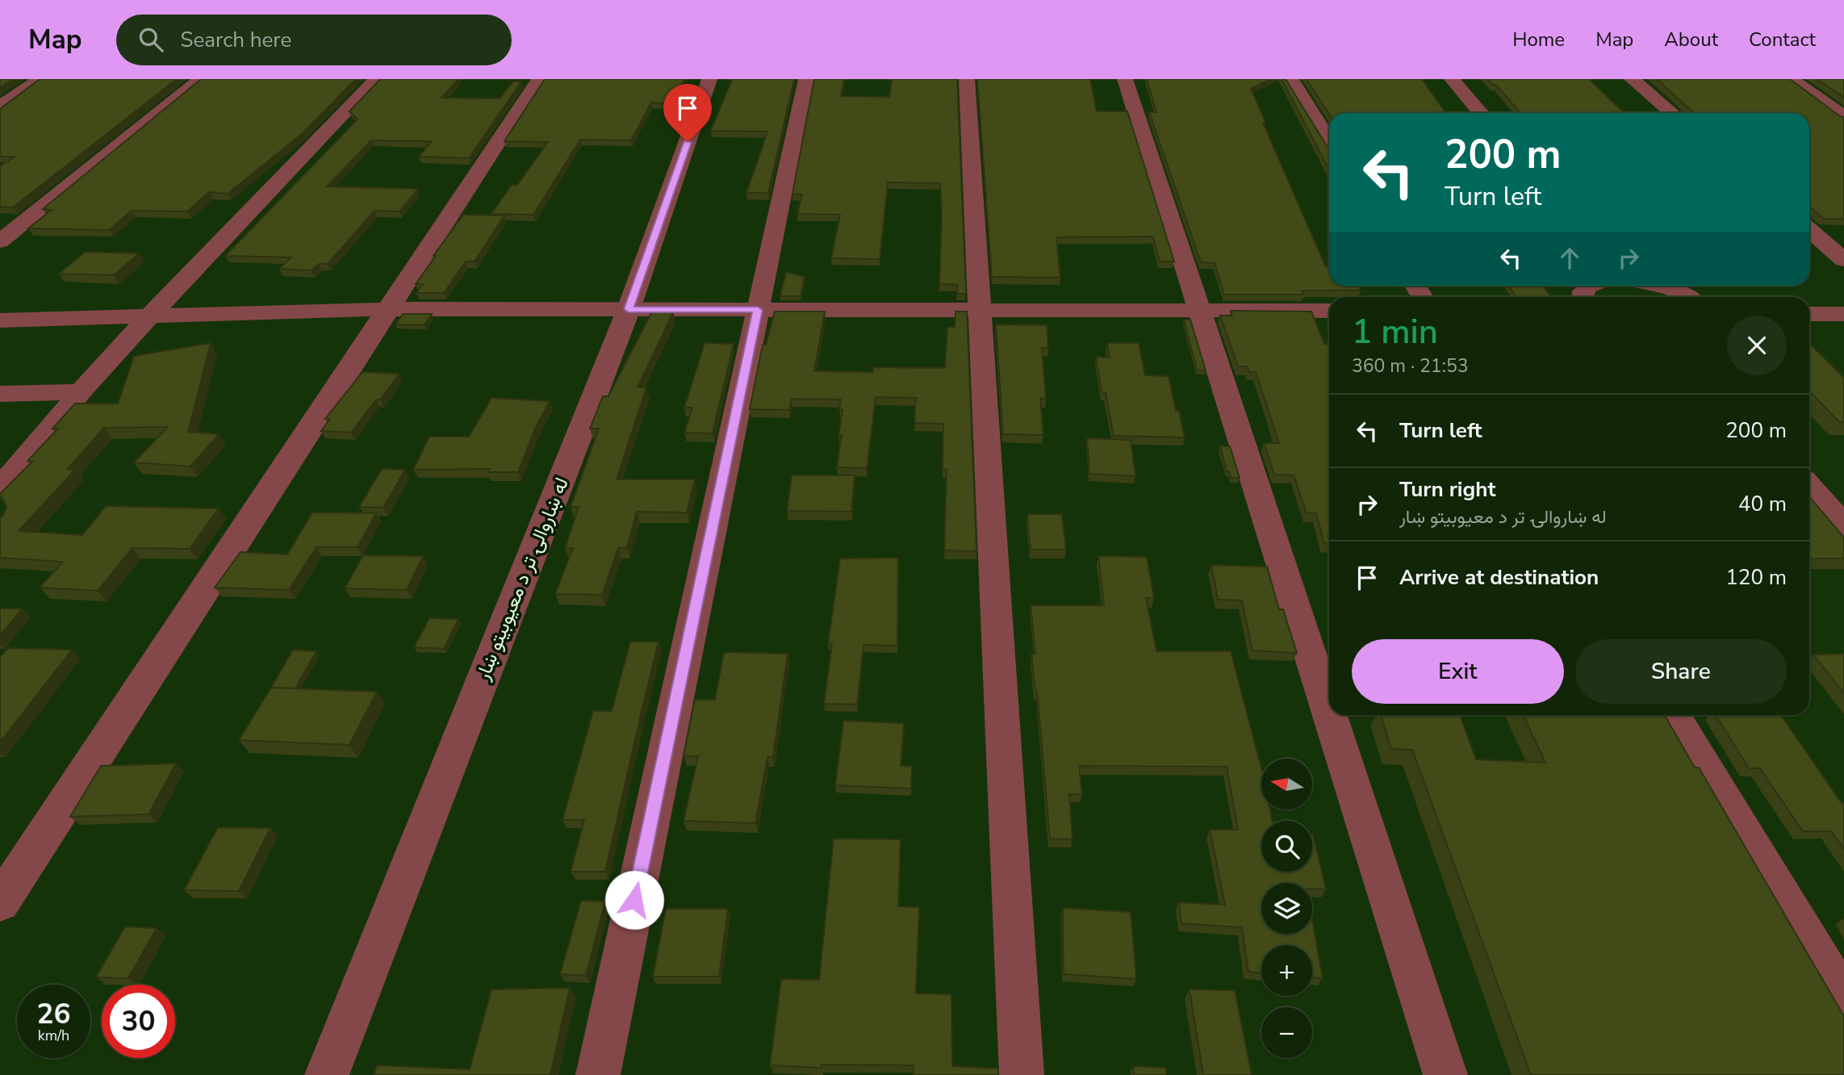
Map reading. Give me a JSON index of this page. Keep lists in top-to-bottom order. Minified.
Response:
{"streets":{"street":["له ښاروالۍ تر د معیوبیتو ښار"]},"north":"left","page":{"header":"Map","search":"Search here","nav":["Home","Map","About","Contact"],"turn":["200 m","Turn left"],"heading":["1 min","360 m · 21:53"],"list":[{"name":"Turn left","value":"200 m"},{"name":"Turn right","note":"له ښاروالۍ تر د معیوبیتو ښار","value":"40 m"},{"name":"Arrive at destination","value":"120 m"}],"buttons":["Exit","Share"],"map_buttons":["+","−"],"speed":"26 km/h","limit":"30"}}
